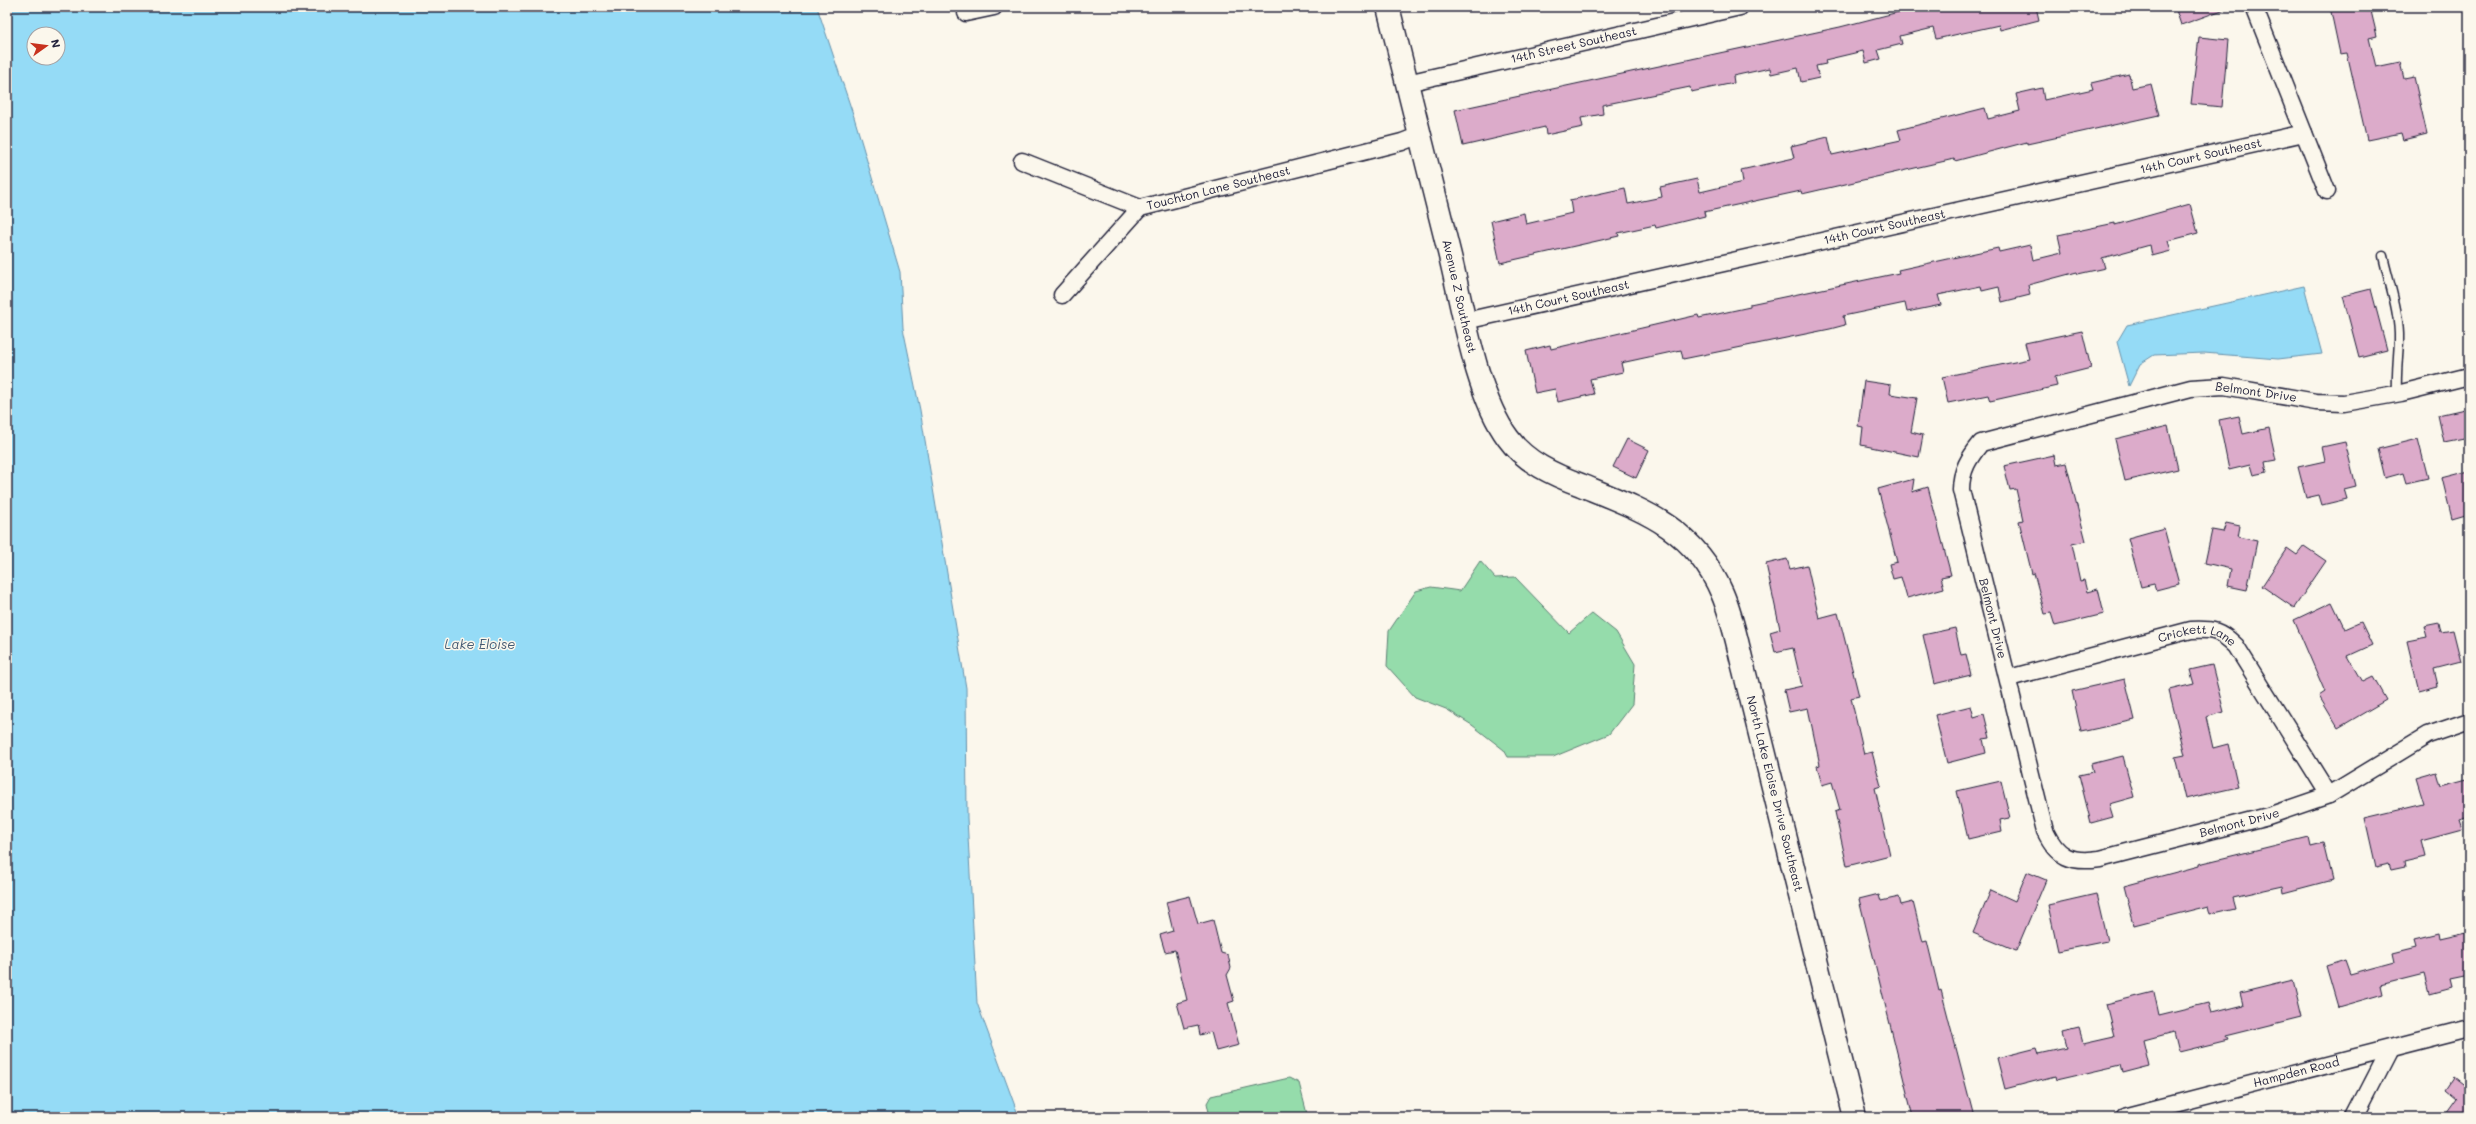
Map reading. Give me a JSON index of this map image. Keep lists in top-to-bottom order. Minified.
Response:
{"streets":{"street":["14th Street Southeast","14th Court Southeast","Touchton Lane Southeast","Avenue Z Southeast","Belmont Drive","Crickett Lane","North Lake Eloise Drive Southeast","Hampden Road"]},"crossings":[["14th Street Southeast","Avenue Z Southeast"],["14th Court Southeast","Avenue Z Southeast"],["Touchton Lane Southeast","Avenue Z Southeast"],["Avenue Z Southeast","North Lake Eloise Drive Southeast"],["Belmont Drive","Crickett Lane"]],"water":["Lake Eloise"],"north":"right"}
